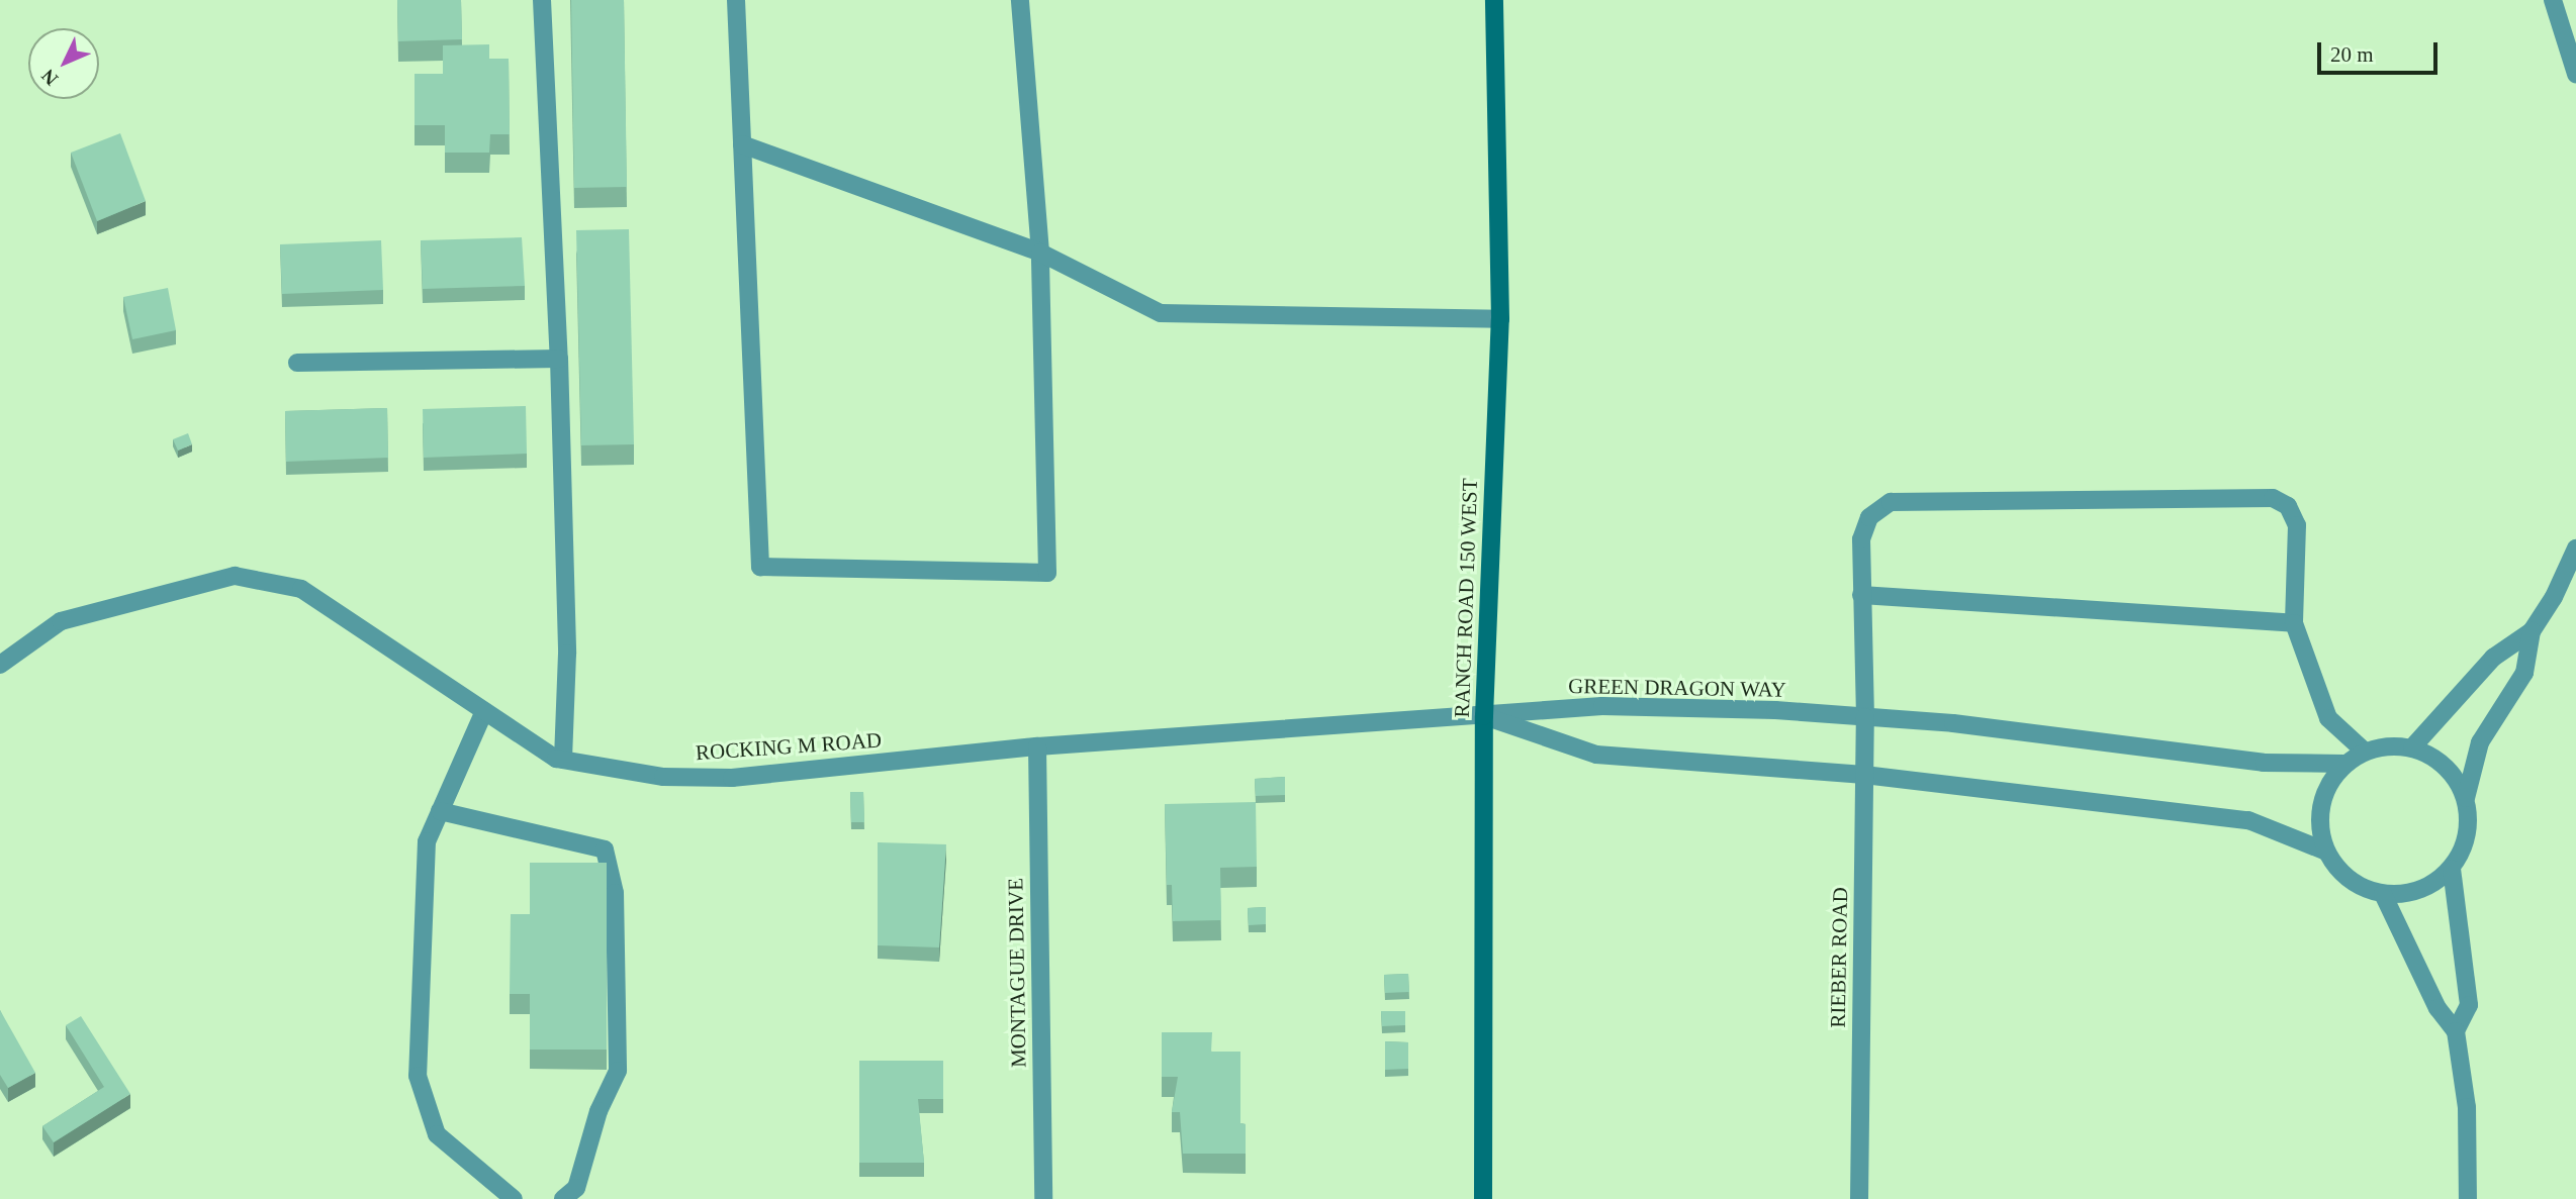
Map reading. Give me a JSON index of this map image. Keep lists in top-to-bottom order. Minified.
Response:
{"streets":{"main road":["RANCH ROAD 150 WEST"],"street":["GREEN DRAGON WAY","ROCKING M ROAD","RIEBER ROAD","MONTAGUE DRIVE"]},"crossings":[["RANCH ROAD 150 WEST","GREEN DRAGON WAY"],["RANCH ROAD 150 WEST","ROCKING M ROAD"],["GREEN DRAGON WAY","ROCKING M ROAD"],["GREEN DRAGON WAY","RIEBER ROAD"],["ROCKING M ROAD","MONTAGUE DRIVE"]],"scale_bar":"20 m","north":"bottom left"}
